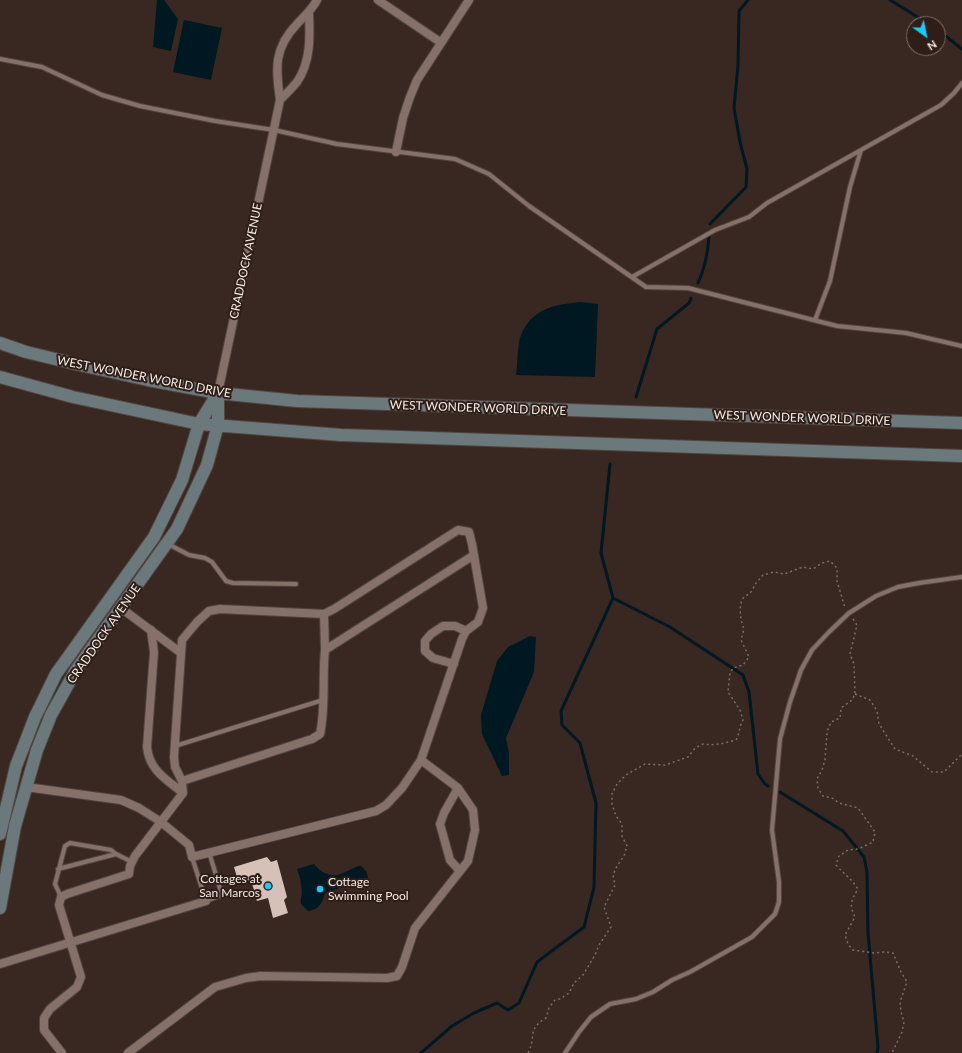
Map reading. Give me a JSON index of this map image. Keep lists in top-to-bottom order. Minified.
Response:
{"streets":{"main road":["CRADDOCK AVENUE","WEST WONDER WORLD DRIVE"]},"crossings":[["CRADDOCK AVENUE","WEST WONDER WORLD DRIVE"]],"places":["Cottages at San Marcos","Cottage Swimming Pool"],"north":"bottom right"}
